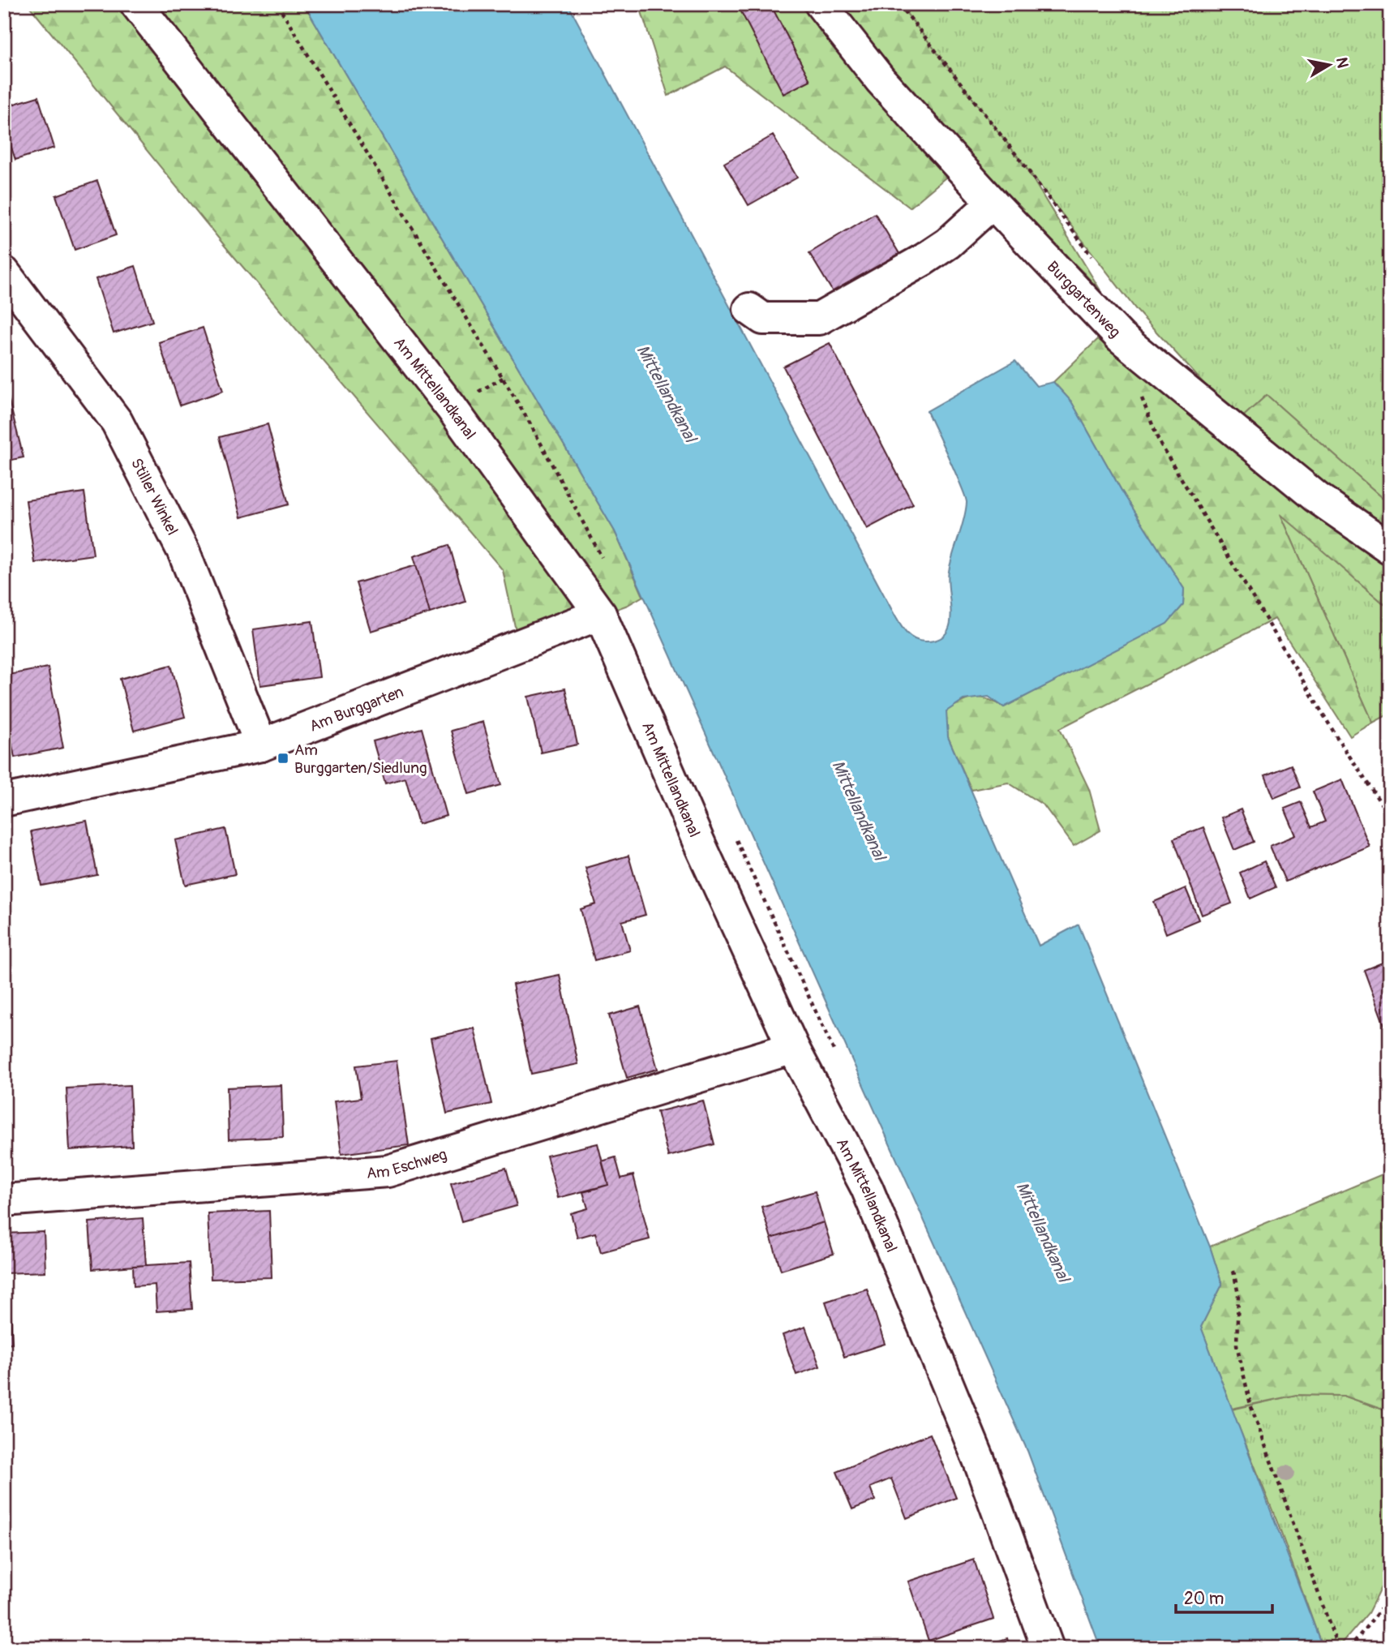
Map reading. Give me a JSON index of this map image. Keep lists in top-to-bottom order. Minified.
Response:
{"streets":{"street":["Burggartenweg","Am Mittellandkanal","Stiller Winkel","Am Burggarten","Am Eschweg"]},"crossings":[["Am Mittellandkanal","Am Burggarten"],["Am Mittellandkanal","Am Eschweg"],["Stiller Winkel","Am Burggarten"]],"water":["Mittellandkanal"],"places":{"transit":["Am Burggarten/Siedlung"]},"scale_bar":"20 m","north":"right"}
